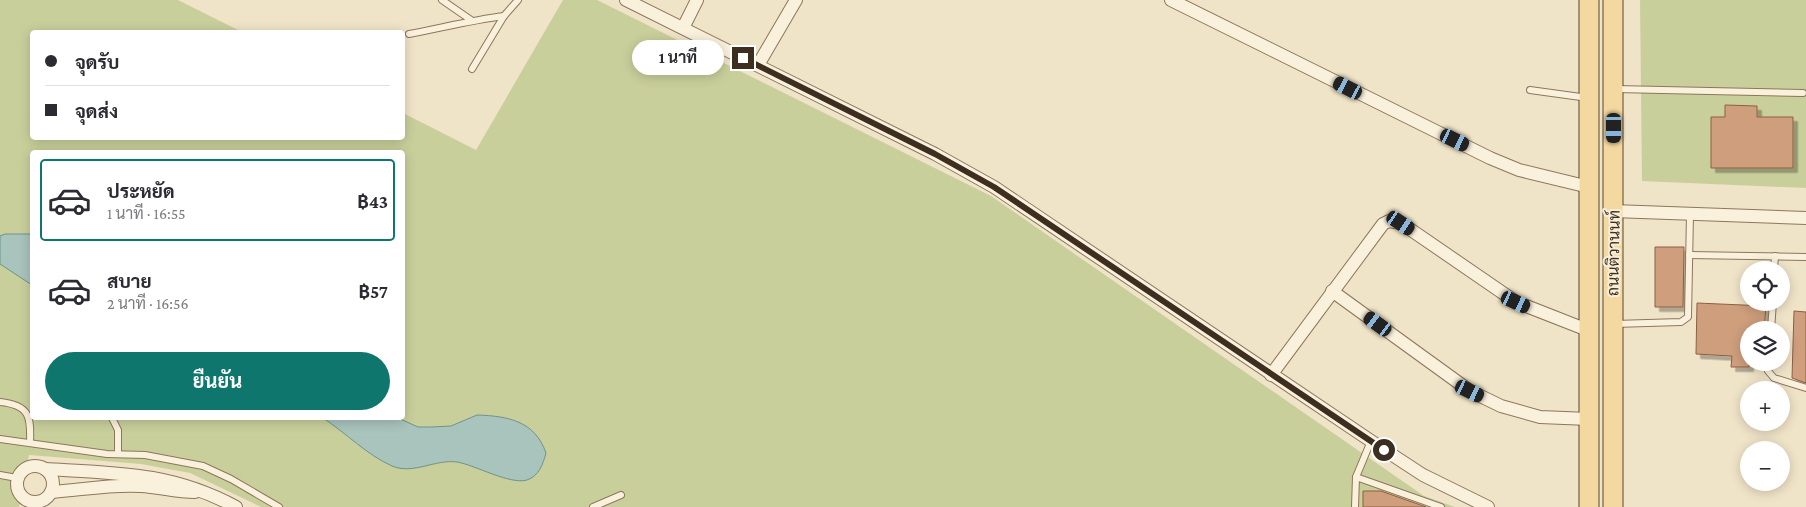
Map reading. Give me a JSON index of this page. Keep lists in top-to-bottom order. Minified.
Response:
{"streets":{"main road":["ถนนติวานนท์"]},"page":{"banner":["จุดรับ","จุดส่ง"],"bubble":"1 นาที","list":[{"name":"ประหยัด","note":"1 นาที · 16:55","value":"฿43"},{"name":"สบาย","note":"2 นาที · 16:56","value":"฿57"}],"map_buttons":["+","−"],"buttons":"ยืนยัน"}}
